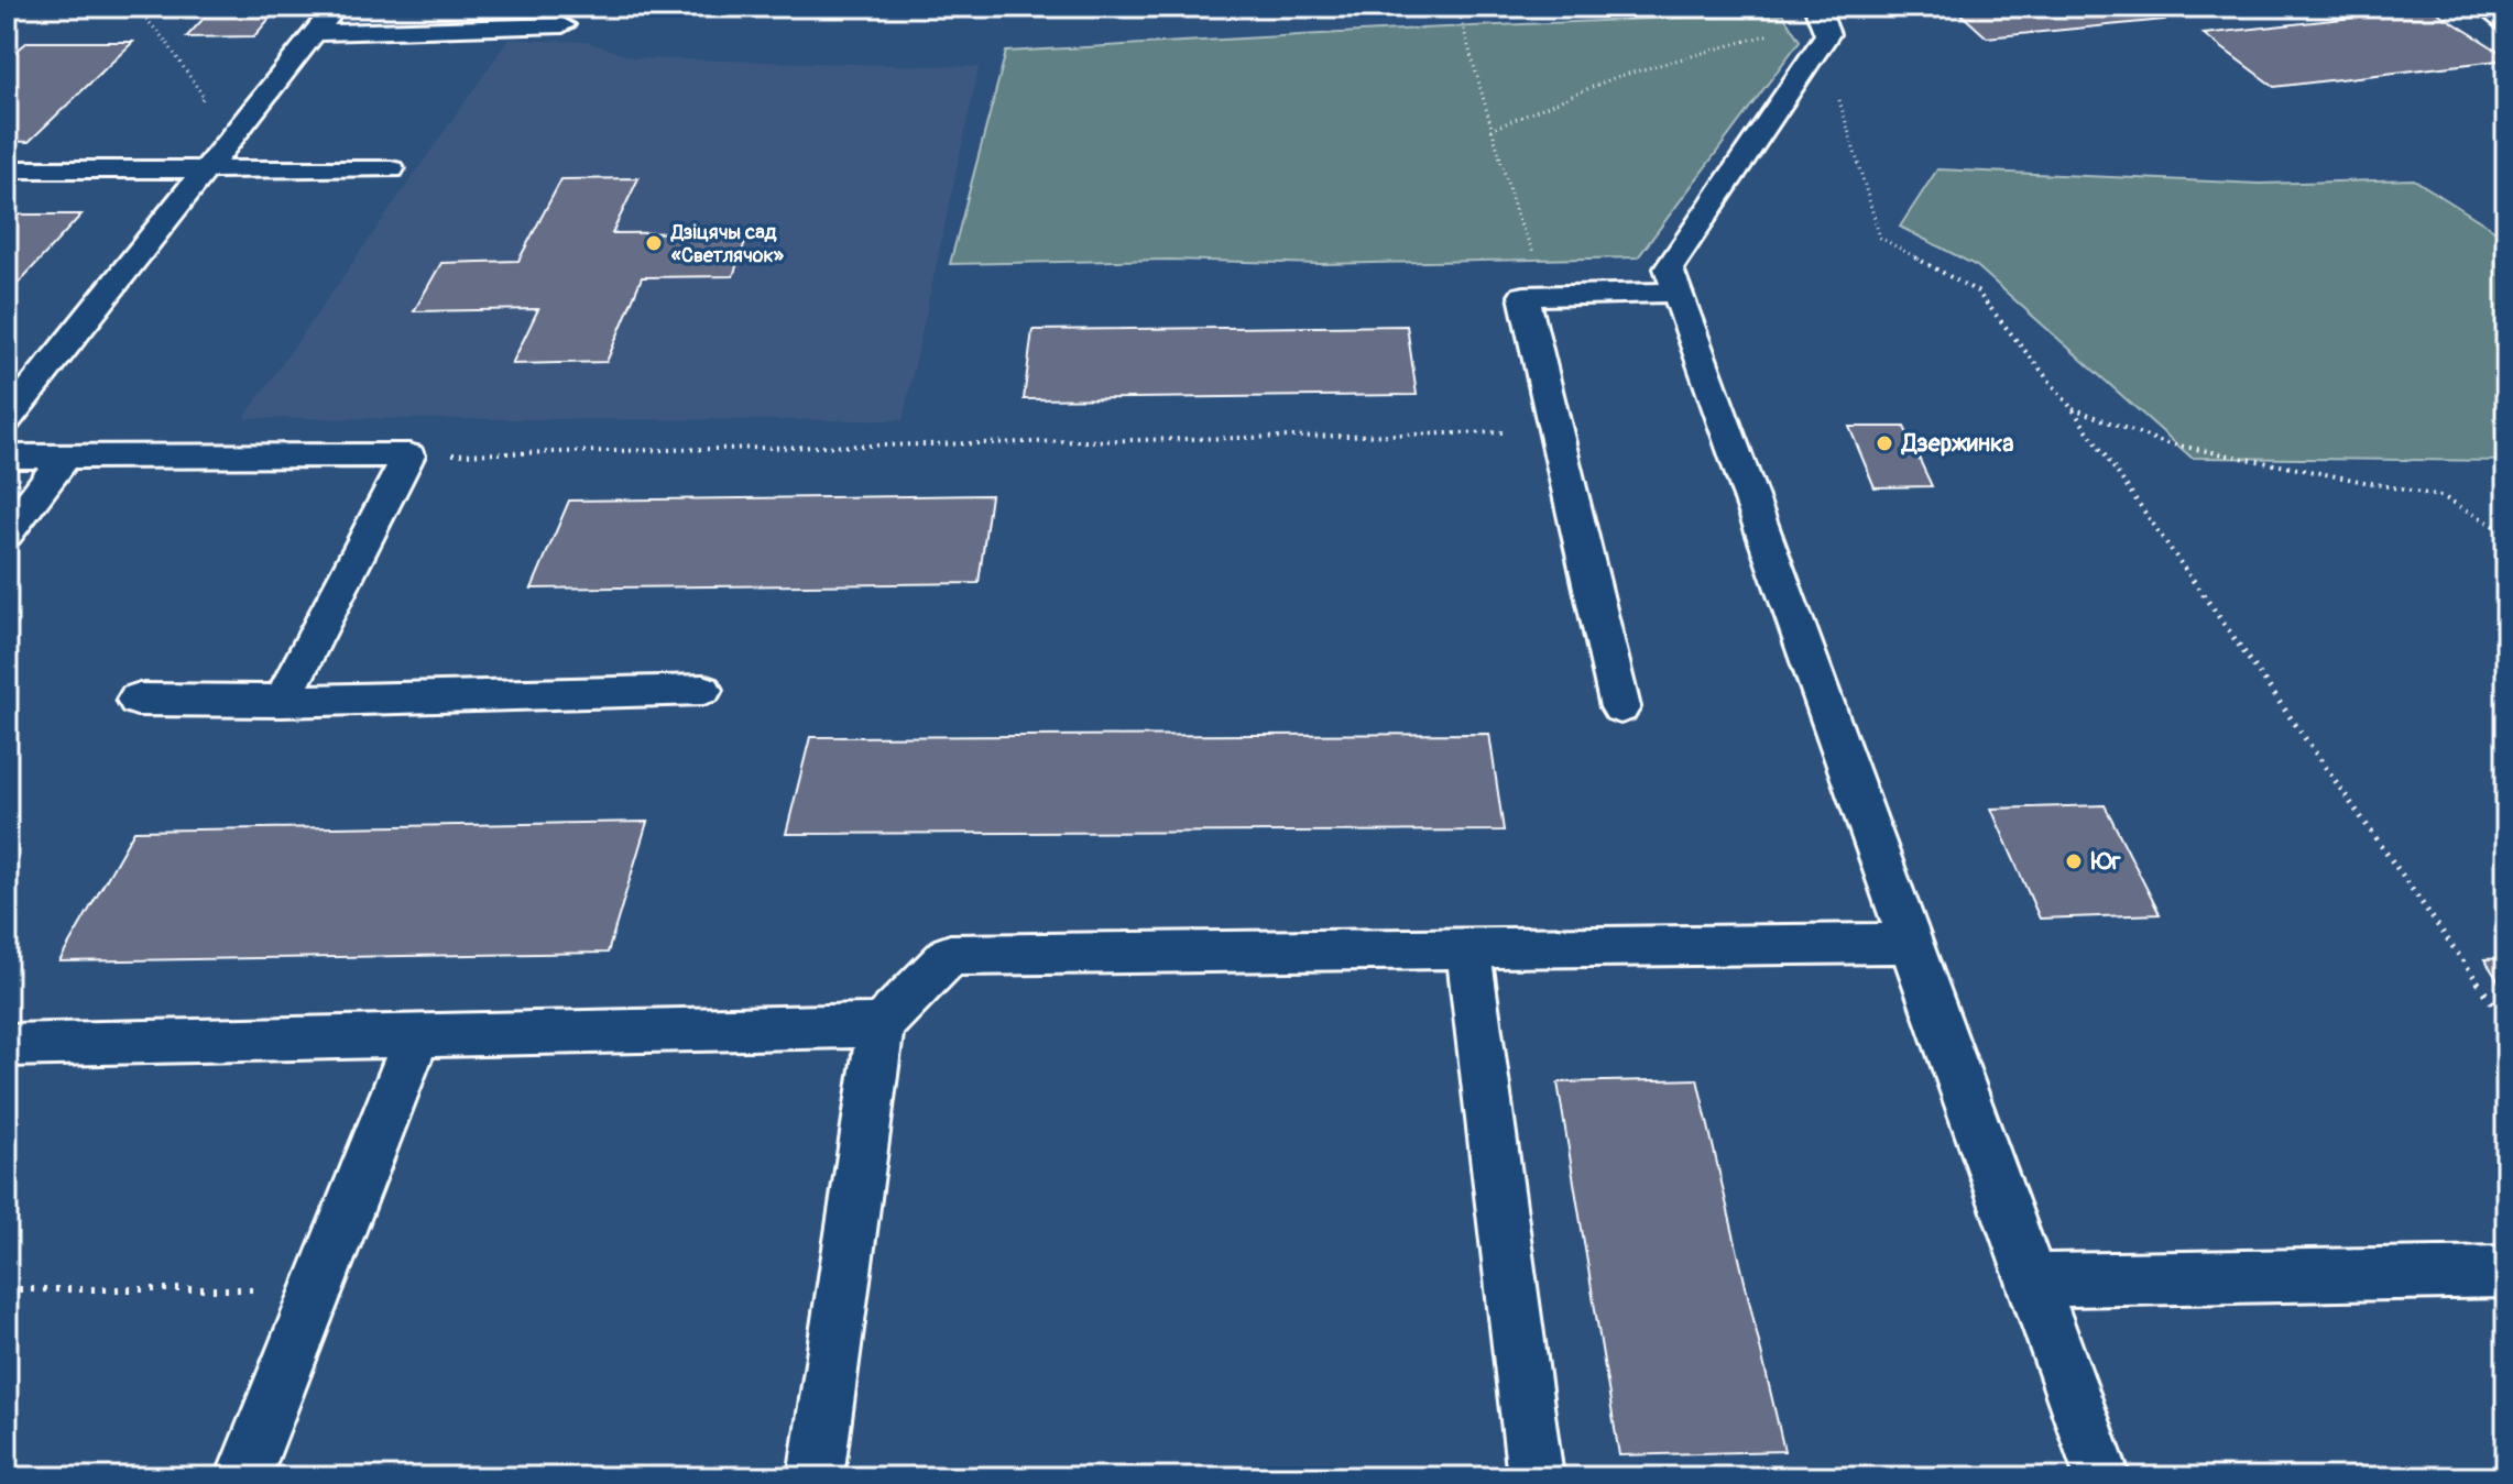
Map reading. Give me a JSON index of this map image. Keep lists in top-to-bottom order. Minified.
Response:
{"places":["Дзіцячы сад «Светлячок»","Дзержинка","Юг"]}
